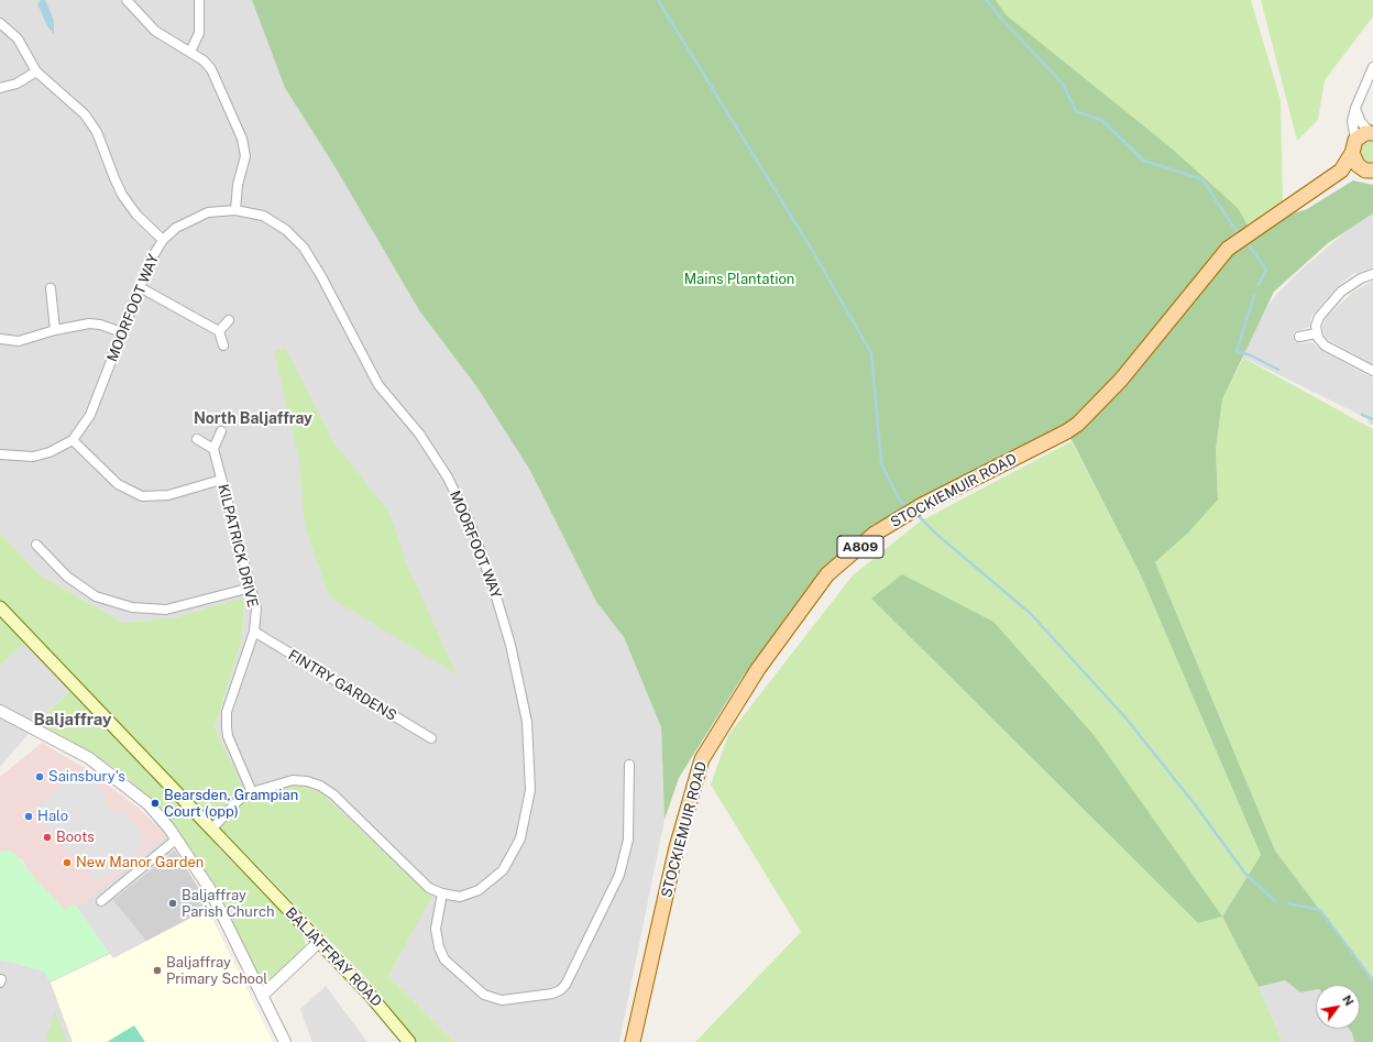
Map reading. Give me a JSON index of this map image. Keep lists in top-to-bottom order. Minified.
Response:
{"streets":{"main road":["STOCKIEMUIR ROAD","A809","BALJAFFRAY ROAD"],"street":["MOORFOOT WAY","KILPATRICK DRIVE","FINTRY GARDENS"]},"crossings":[["MOORFOOT WAY","KILPATRICK DRIVE"],["MOORFOOT WAY","BALJAFFRAY ROAD"],["KILPATRICK DRIVE","FINTRY GARDENS"]],"districts":["North Baljaffray","Baljaffray"],"parks":["Mains Plantation"],"places":["Sainsbury's","Bearsden, Grampian Court (opp)","Halo","Boots","New Manor Garden","Baljaffray Parish Church","Baljaffray Primary School"],"north":"top right"}
